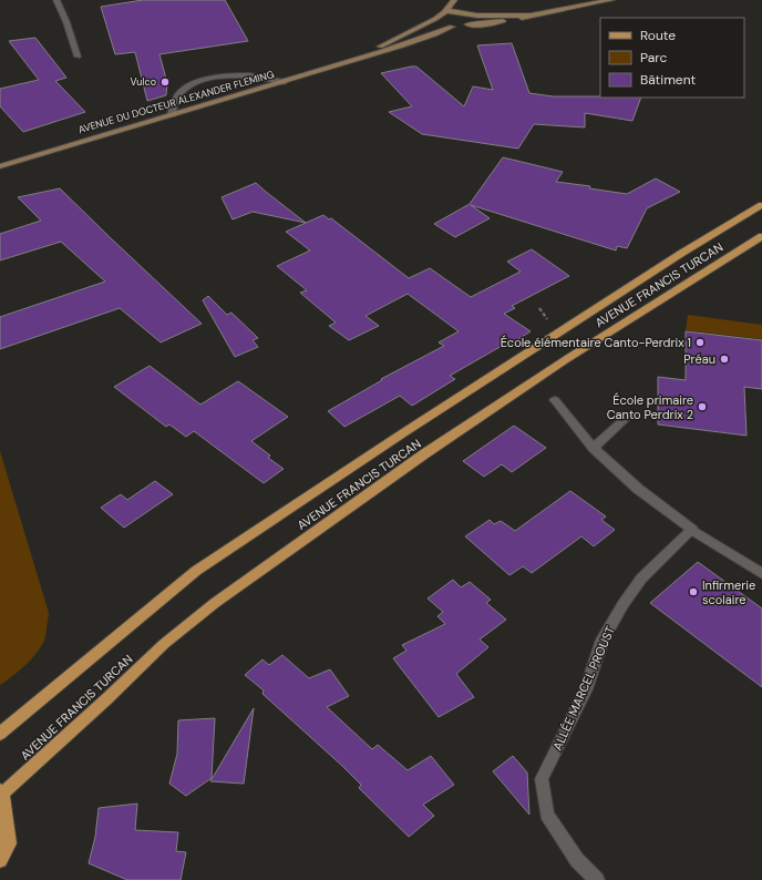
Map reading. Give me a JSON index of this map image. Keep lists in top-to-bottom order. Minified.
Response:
{"streets":{"main road":["AVENUE DU DOCTEUR ALEXANDER FLEMING","AVENUE FRANCIS TURCAN"],"street":["ALLÉE MARCEL PROUST"]},"places":["Vulco","École élémentaire Canto-Perdrix 1","Préau","École primaire Canto Perdrix 2","Infirmerie scolaire"],"legend":["Route","Parc","Bâtiment"]}
